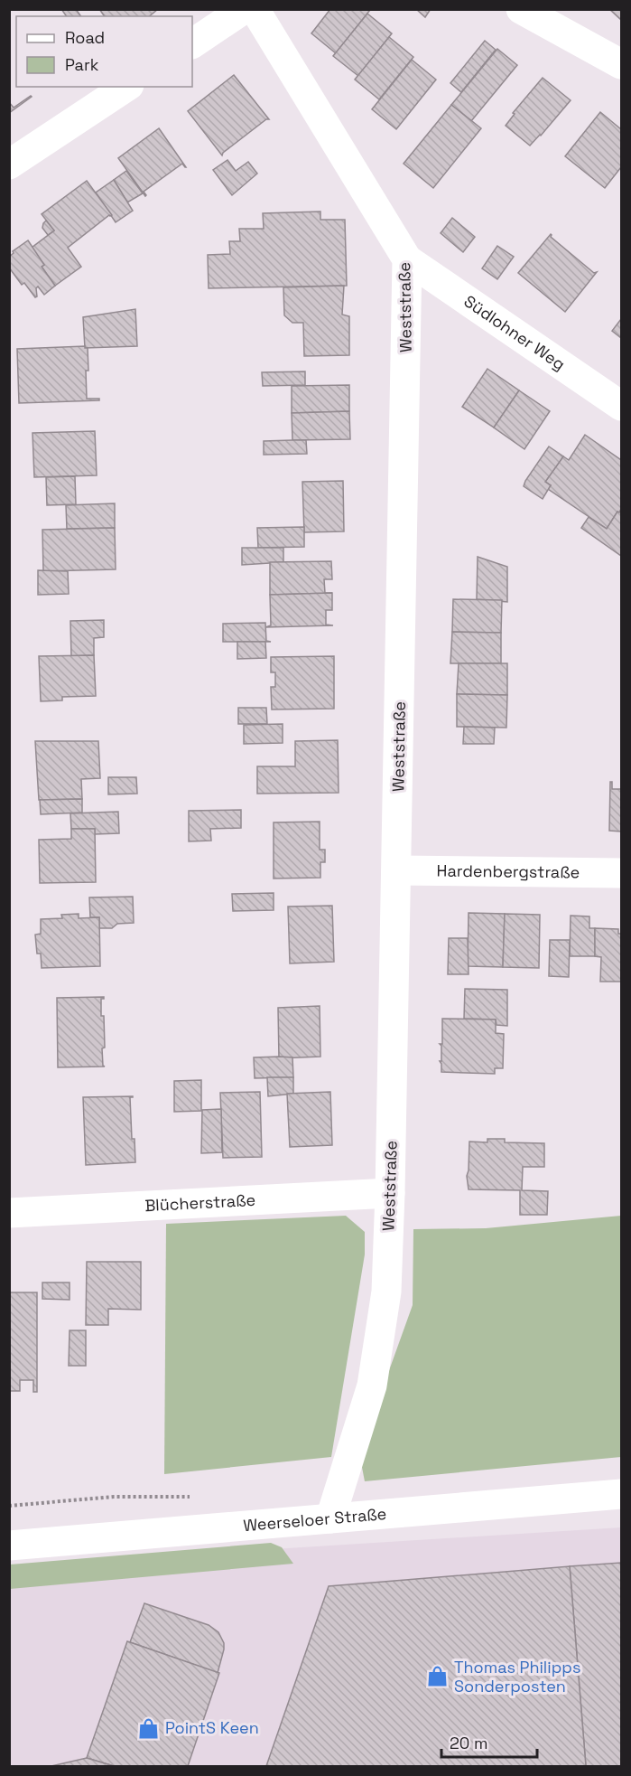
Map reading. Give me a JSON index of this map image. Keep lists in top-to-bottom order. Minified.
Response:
{"streets":{"street":["Weststraße","Südlohner Weg","Hardenbergstraße","Blücherstraße","Weerseloer Straße"]},"crossings":[["Weststraße","Südlohner Weg"],["Weststraße","Hardenbergstraße"],["Weststraße","Blücherstraße"],["Weststraße","Weerseloer Straße"]],"places":{"shop":["Thomas Philipps Sonderposten","PointS Keen"]},"legend":["Road","Park"],"scale_bar":"20 m"}
